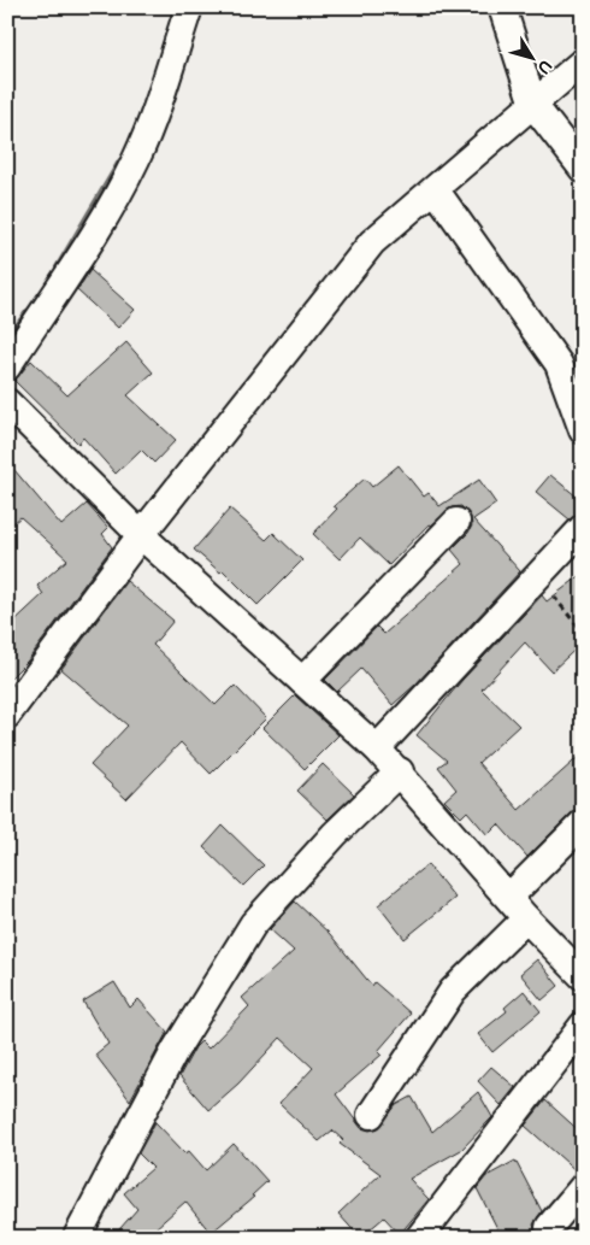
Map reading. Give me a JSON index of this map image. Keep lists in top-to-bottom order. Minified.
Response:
{"north":"bottom right"}
